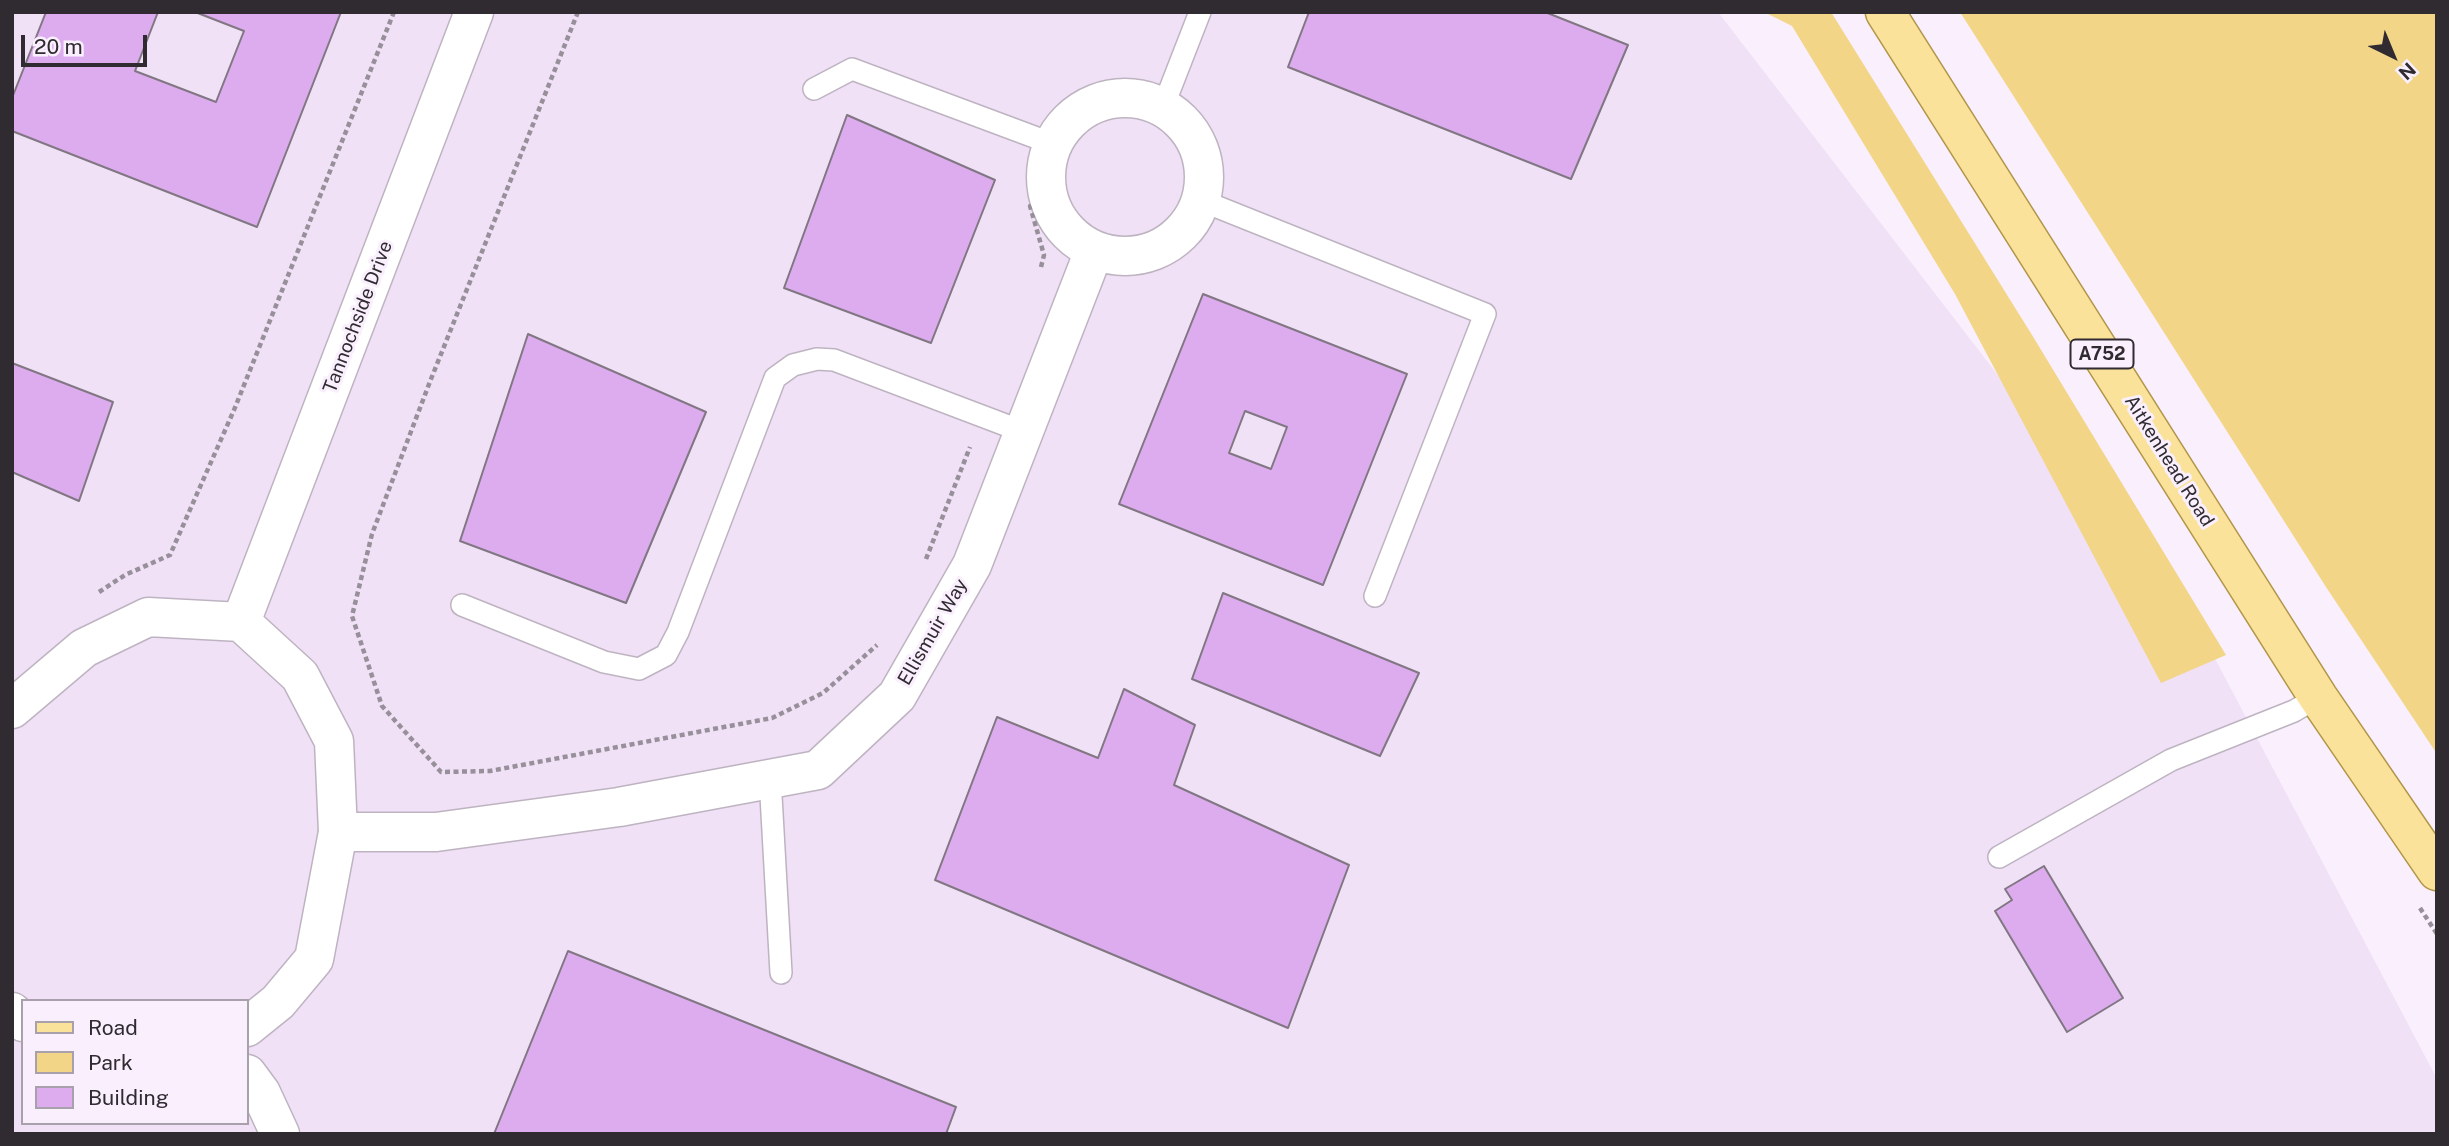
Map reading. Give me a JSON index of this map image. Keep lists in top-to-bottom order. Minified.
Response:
{"streets":{"main road":["A752","Aitkenhead Road"],"street":["Tannochside Drive","Ellismuir Way"]},"legend":["Road","Park","Building"],"scale_bar":"20 m","north":"bottom right"}
